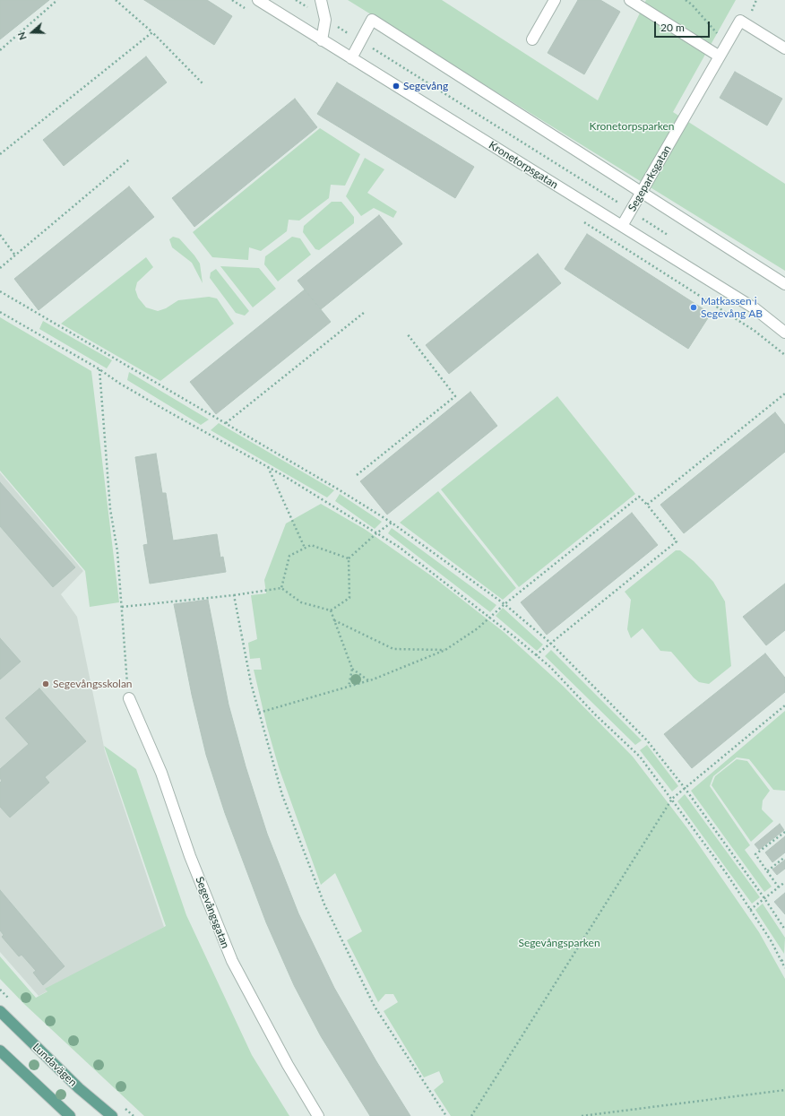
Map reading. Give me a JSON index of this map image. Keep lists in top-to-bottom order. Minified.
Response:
{"streets":{"main road":["Lundavägen"],"street":["Kronetorpsgatan","Segeparksgatan","Segevångsgatan"]},"crossings":[["Kronetorpsgatan","Segeparksgatan"]],"parks":["Kronetorpsparken","Segevångsparken"],"places":["Segevång","Matkassen i Segevång AB","Segevångsskolan"],"scale_bar":"20 m","north":"left"}
